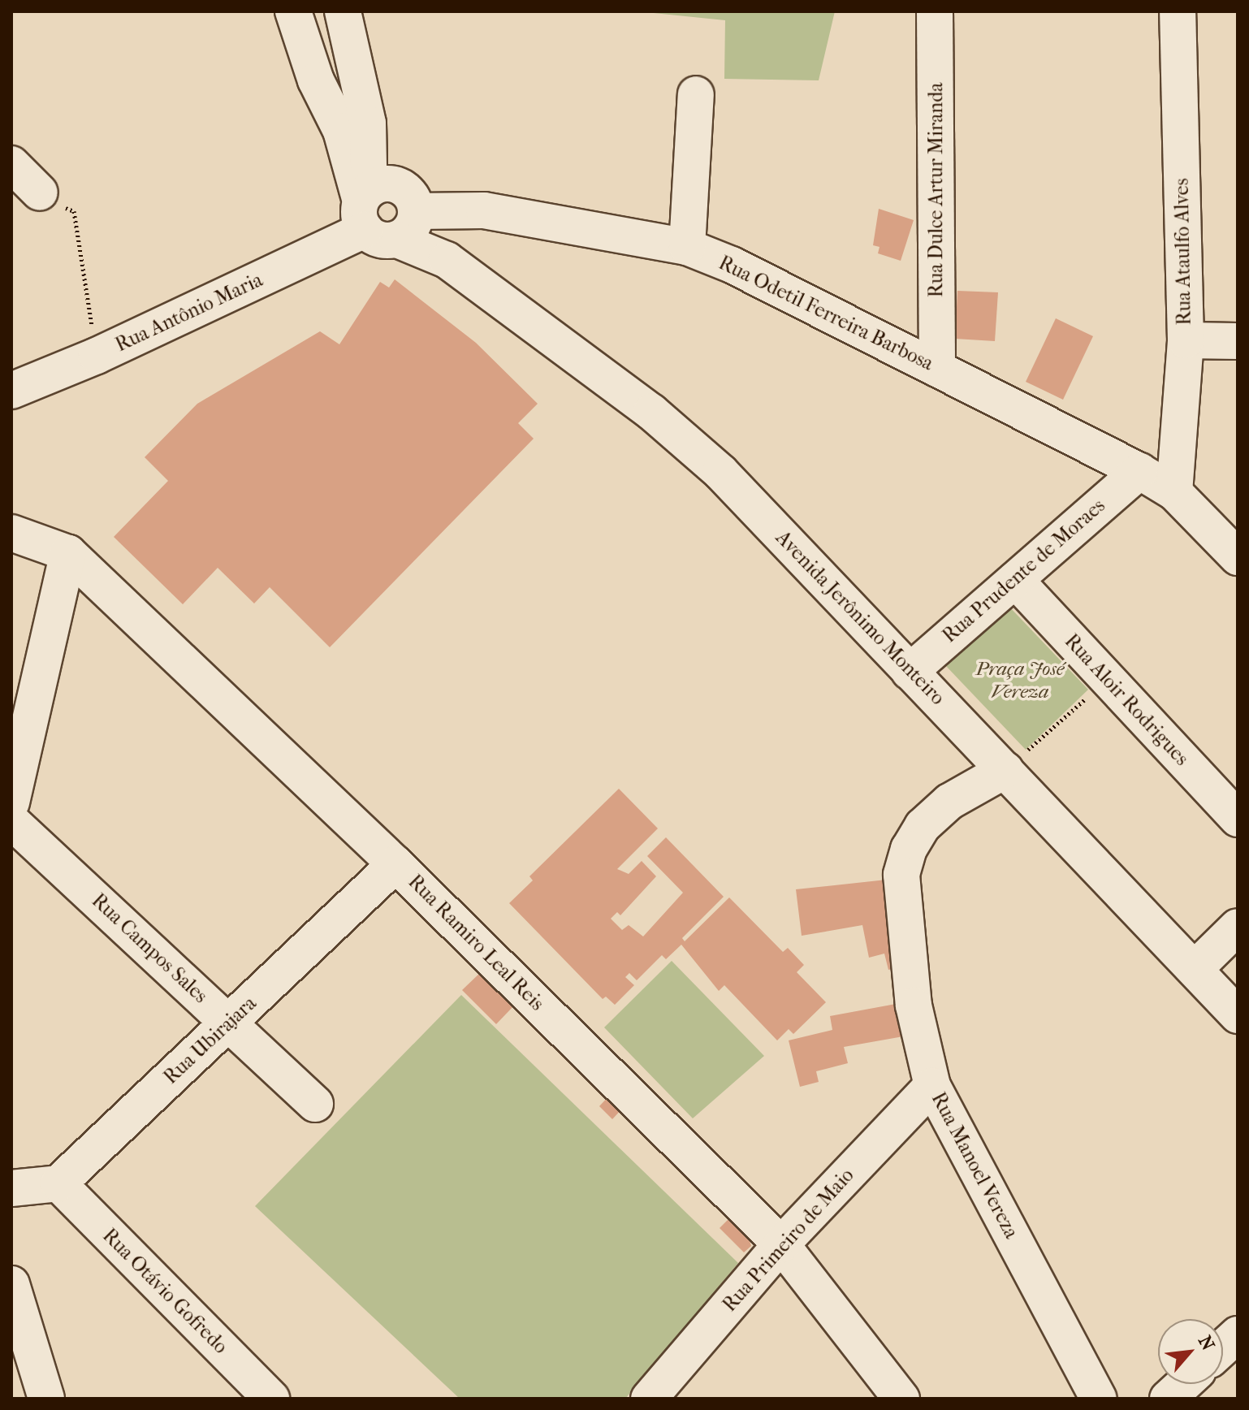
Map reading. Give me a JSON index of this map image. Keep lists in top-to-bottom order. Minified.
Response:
{"streets":{"street":["Rua Dulce Artur Miranda","Rua Ataulfo Alves","Rua Antônio Maria","Rua Odetil Ferreira Barbosa","Rua Prudente de Moraes","Avenida Jerônimo Monteiro","Rua Aloir Rodrigues","Rua Ramiro Leal Reis","Rua Campos Sales","Rua Ubirajara","Rua Manoel Vereza","Rua Primeiro de Maio","Rua Otávio Gofredo"]},"crossings":[["Rua Dulce Artur Miranda","Rua Odetil Ferreira Barbosa"],["Rua Ataulfo Alves","Rua Odetil Ferreira Barbosa"],["Rua Antônio Maria","Rua Odetil Ferreira Barbosa"],["Rua Antônio Maria","Avenida Jerônimo Monteiro"],["Rua Odetil Ferreira Barbosa","Rua Prudente de Moraes"],["Rua Odetil Ferreira Barbosa","Avenida Jerônimo Monteiro"],["Rua Prudente de Moraes","Avenida Jerônimo Monteiro"],["Rua Prudente de Moraes","Rua Aloir Rodrigues"],["Avenida Jerônimo Monteiro","Rua Manoel Vereza"],["Rua Ramiro Leal Reis","Rua Ubirajara"],["Rua Ramiro Leal Reis","Rua Primeiro de Maio"],["Rua Campos Sales","Rua Ubirajara"],["Rua Ubirajara","Rua Otávio Gofredo"],["Rua Manoel Vereza","Rua Primeiro de Maio"]],"parks":["Praça José Vereza"],"north":"top right"}
